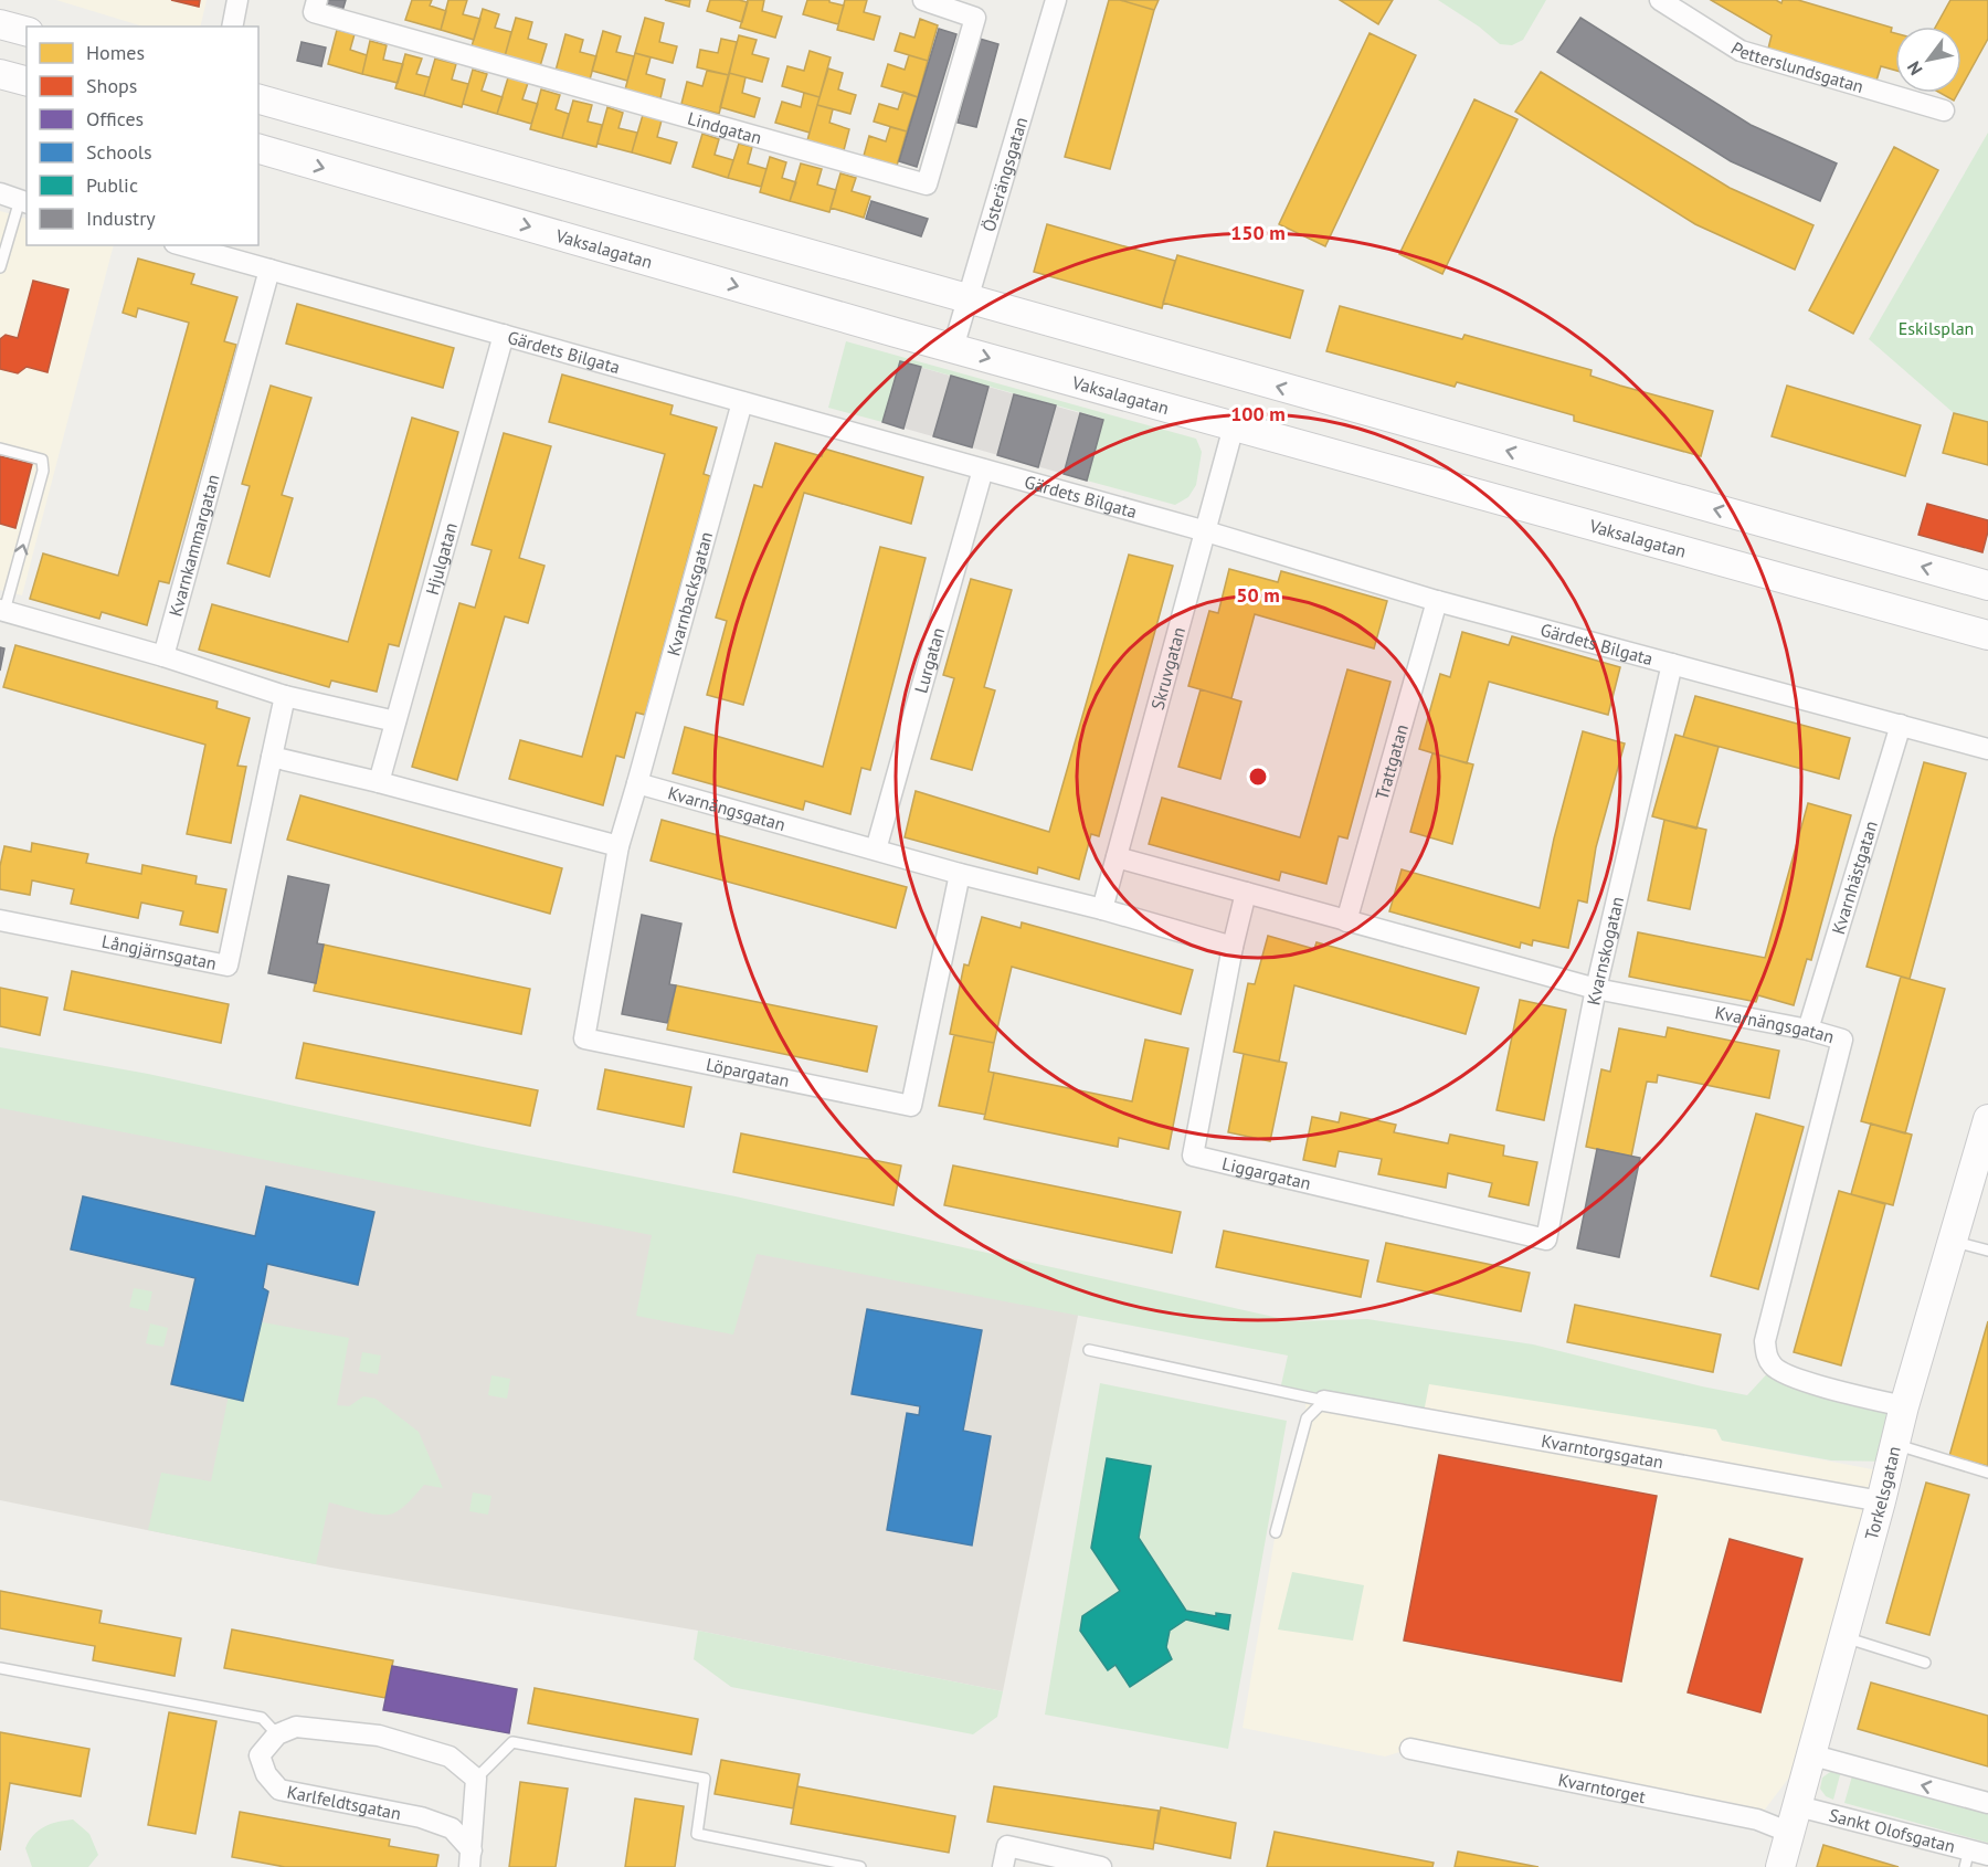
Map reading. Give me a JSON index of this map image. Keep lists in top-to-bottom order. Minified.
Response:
{"streets":{"main road":["Vaksalagatan","Torkelsgatan"],"street":["Petterslundsgatan","Lindgatan","Österängsgatan","Gärdets Bilgata","Kvarnkammargatan","Hjulgatan","Kvarnbacksgatan","Lurgatan","Skruvgatan","Trattgatan","Kvarnängsgatan","Kvarnhästgatan","Kvarnskogatan","Långjärnsgatan","Löpargatan","Liggargatan","Kvarntorgsgatan","Kvarntorget","Karlfeldtsgatan","Sankt Olofsgatan"]},"crossings":[["Österängsgatan","Vaksalagatan"],["Vaksalagatan","Skruvgatan"],["Gärdets Bilgata","Kvarnkammargatan"],["Gärdets Bilgata","Hjulgatan"],["Gärdets Bilgata","Kvarnbacksgatan"],["Gärdets Bilgata","Lurgatan"],["Gärdets Bilgata","Skruvgatan"],["Gärdets Bilgata","Trattgatan"],["Gärdets Bilgata","Kvarnhästgatan"],["Gärdets Bilgata","Kvarnskogatan"],["Kvarnbacksgatan","Kvarnängsgatan"],["Lurgatan","Kvarnängsgatan"],["Skruvgatan","Kvarnängsgatan"],["Trattgatan","Kvarnängsgatan"],["Kvarnängsgatan","Kvarnhästgatan"],["Kvarnängsgatan","Kvarnskogatan"],["Kvarnängsgatan","Löpargatan"],["Kvarnängsgatan","Liggargatan"],["Kvarnängsgatan","Torkelsgatan"],["Kvarnskogatan","Liggargatan"],["Kvarntorgsgatan","Torkelsgatan"],["Torkelsgatan","Kvarntorget"],["Torkelsgatan","Sankt Olofsgatan"],["Kvarntorget","Sankt Olofsgatan"]],"parks":["Eskilsplan"],"legend":["Homes","Shops","Offices","Schools","Public","Industry"],"north":"bottom left","rings":["150 m","100 m","50 m"]}
